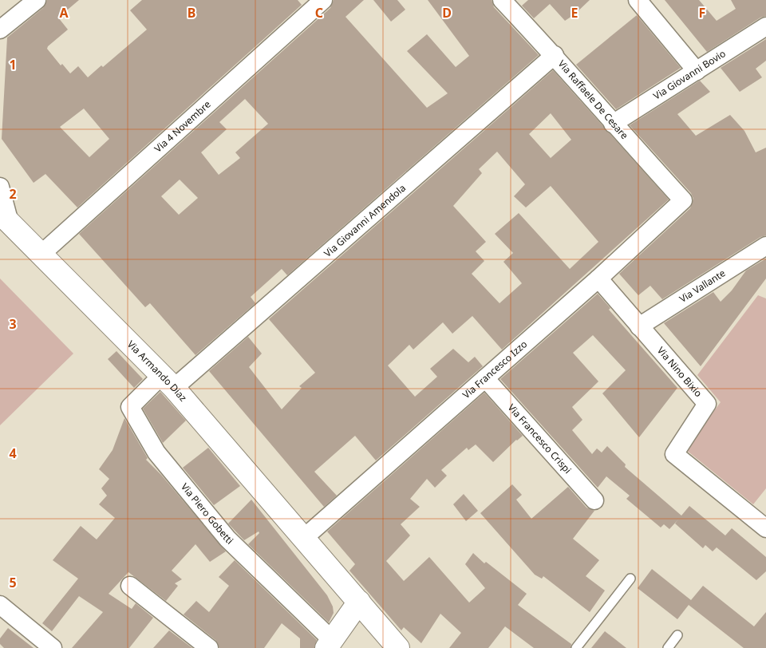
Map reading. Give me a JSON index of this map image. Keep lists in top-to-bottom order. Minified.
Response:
{"streets":{"street":["Via Giovanni Bovio","Via Raffaele De Cesare","Via 4 Novembre","Via Giovanni Amendola","Via Vallante","Via Francesco Izzo","Via Armando Diaz","Via Nino Bixio","Via Francesco Crispi","Via Piero Gobetti"]},"crossings":[["Via Giovanni Bovio","Via Raffaele De Cesare"],["Via Raffaele De Cesare","Via Giovanni Amendola"],["Via Raffaele De Cesare","Via Francesco Izzo"],["Via 4 Novembre","Via Armando Diaz"],["Via Giovanni Amendola","Via Armando Diaz"],["Via Giovanni Amendola","Via Piero Gobetti"],["Via Vallante","Via Nino Bixio"],["Via Francesco Izzo","Via Armando Diaz"],["Via Francesco Izzo","Via Nino Bixio"],["Via Francesco Izzo","Via Francesco Crispi"],["Via Armando Diaz","Via Piero Gobetti"]],"grid":{"columns":["A","B","C","D","E","F"],"rows":["1","2","3","4","5"]}}
